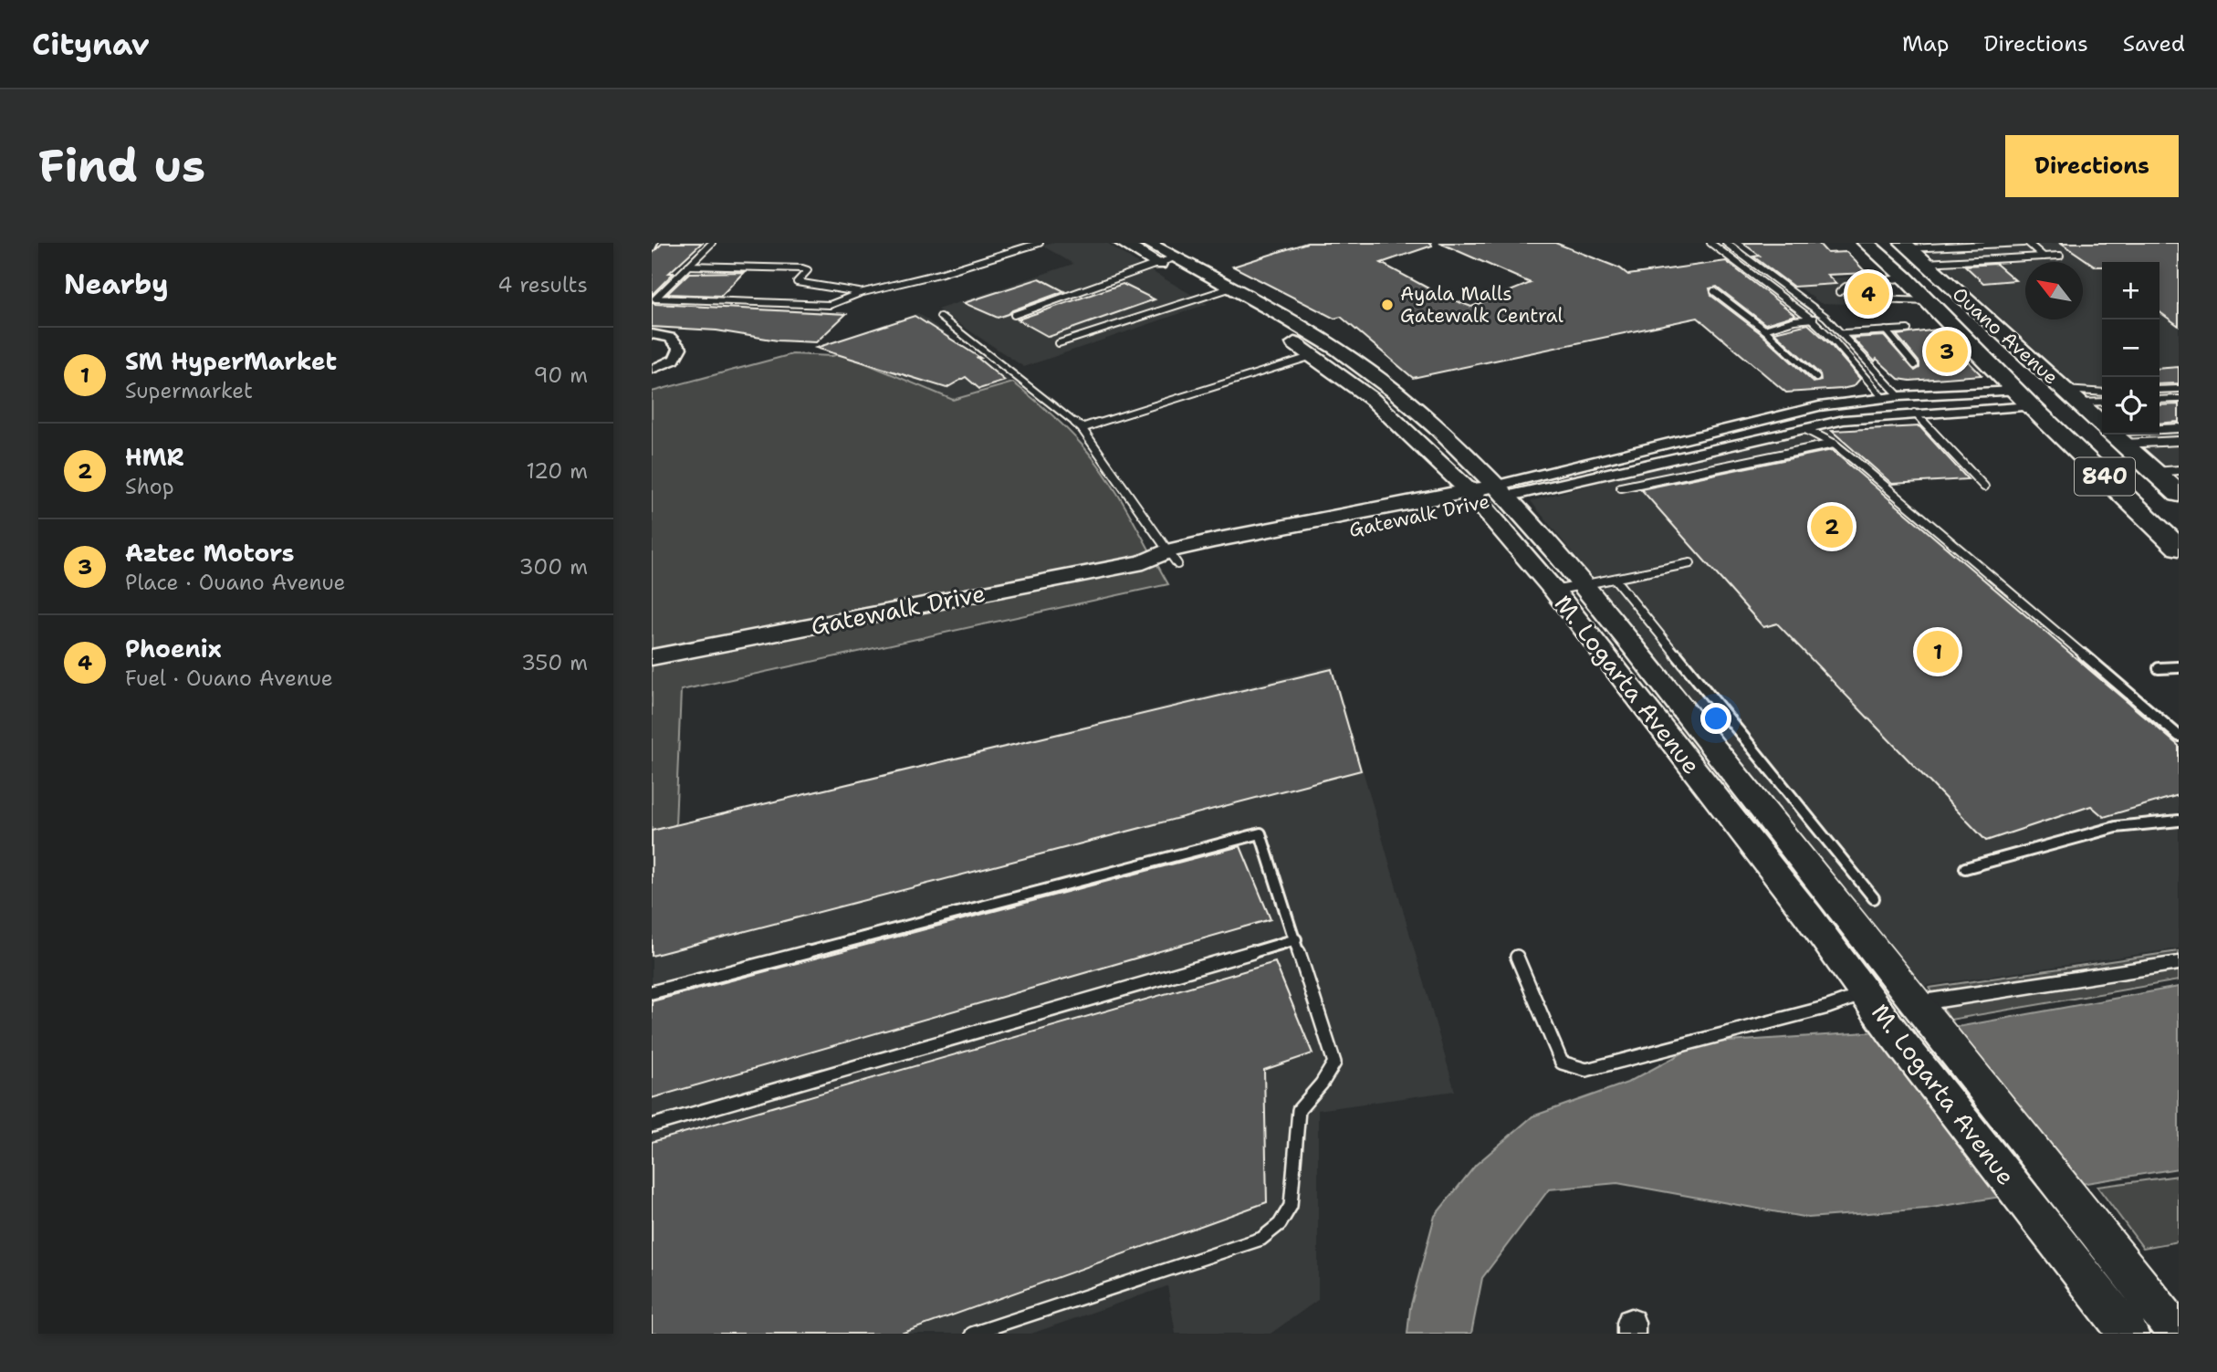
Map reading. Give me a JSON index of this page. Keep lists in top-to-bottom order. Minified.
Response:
{"streets":{"highway":["Ouano Avenue","840"],"main road":["Gatewalk Drive","M. Logarta Avenue"]},"crossings":[["Gatewalk Drive","M. Logarta Avenue"]],"places":["Ayala Malls Gatewalk Central"],"north":"top left","page":{"header":"Citynav","nav":["Map","Directions","Saved"],"buttons":"Directions","title":"Find us","heading":["Nearby","4 results"],"map_buttons":["+","−"],"pins":["4","3","2","1"],"list":[{"mark":"1","name":"SM HyperMarket","note":"Supermarket","value":"90 m"},{"mark":"2","name":"HMR","note":"Shop","value":"120 m"},{"mark":"3","name":"Aztec Motors","note":"Place · Ouano Avenue","value":"300 m"},{"mark":"4","name":"Phoenix","note":"Fuel · Ouano Avenue","value":"350 m"}]}}
